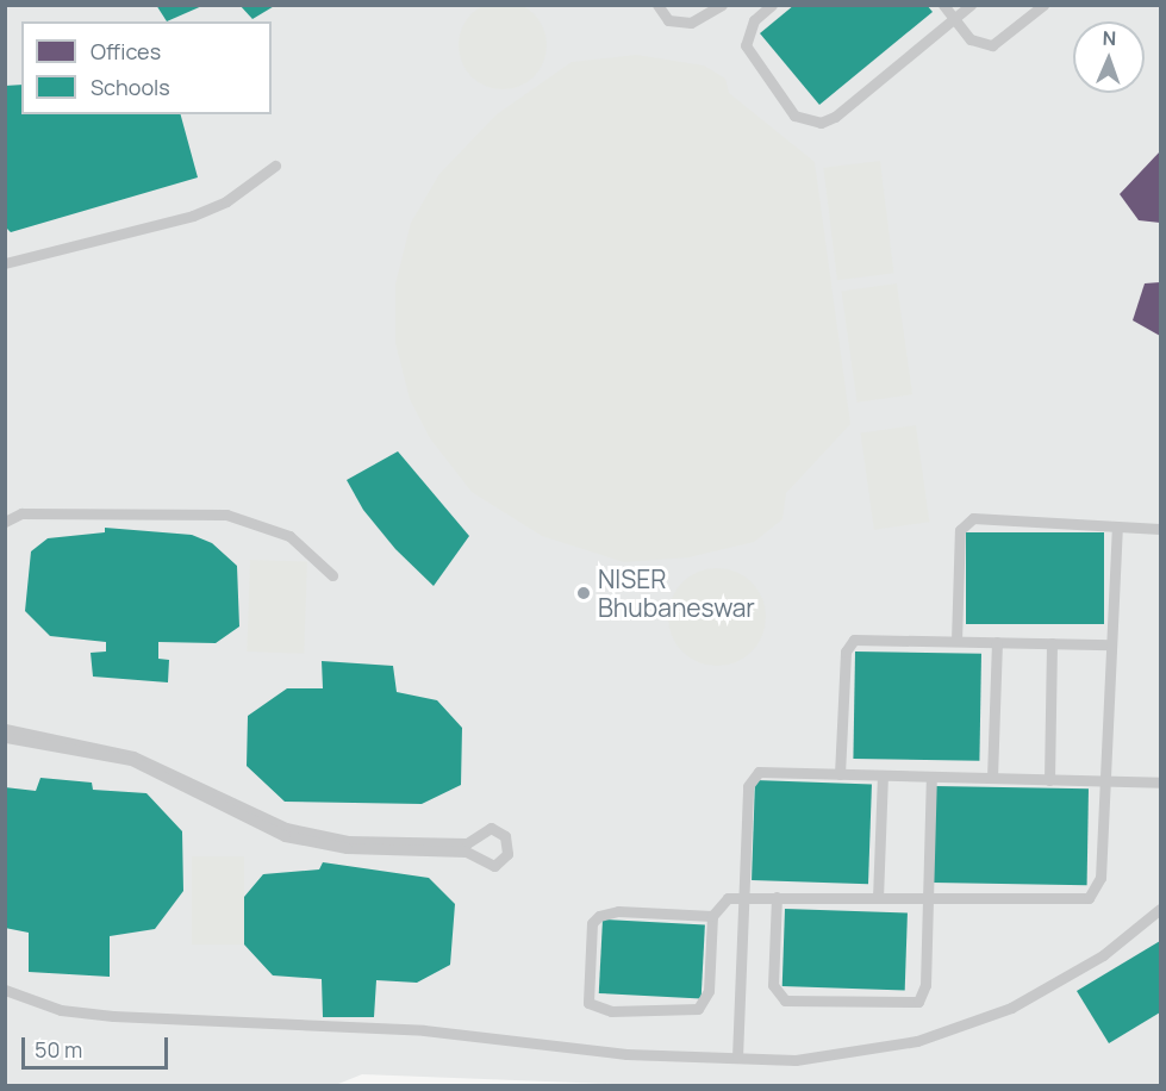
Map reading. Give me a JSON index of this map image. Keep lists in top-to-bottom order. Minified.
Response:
{"places":["NISER Bhubaneswar"],"legend":["Offices","Schools"],"scale_bar":"50 m","north":"top"}
